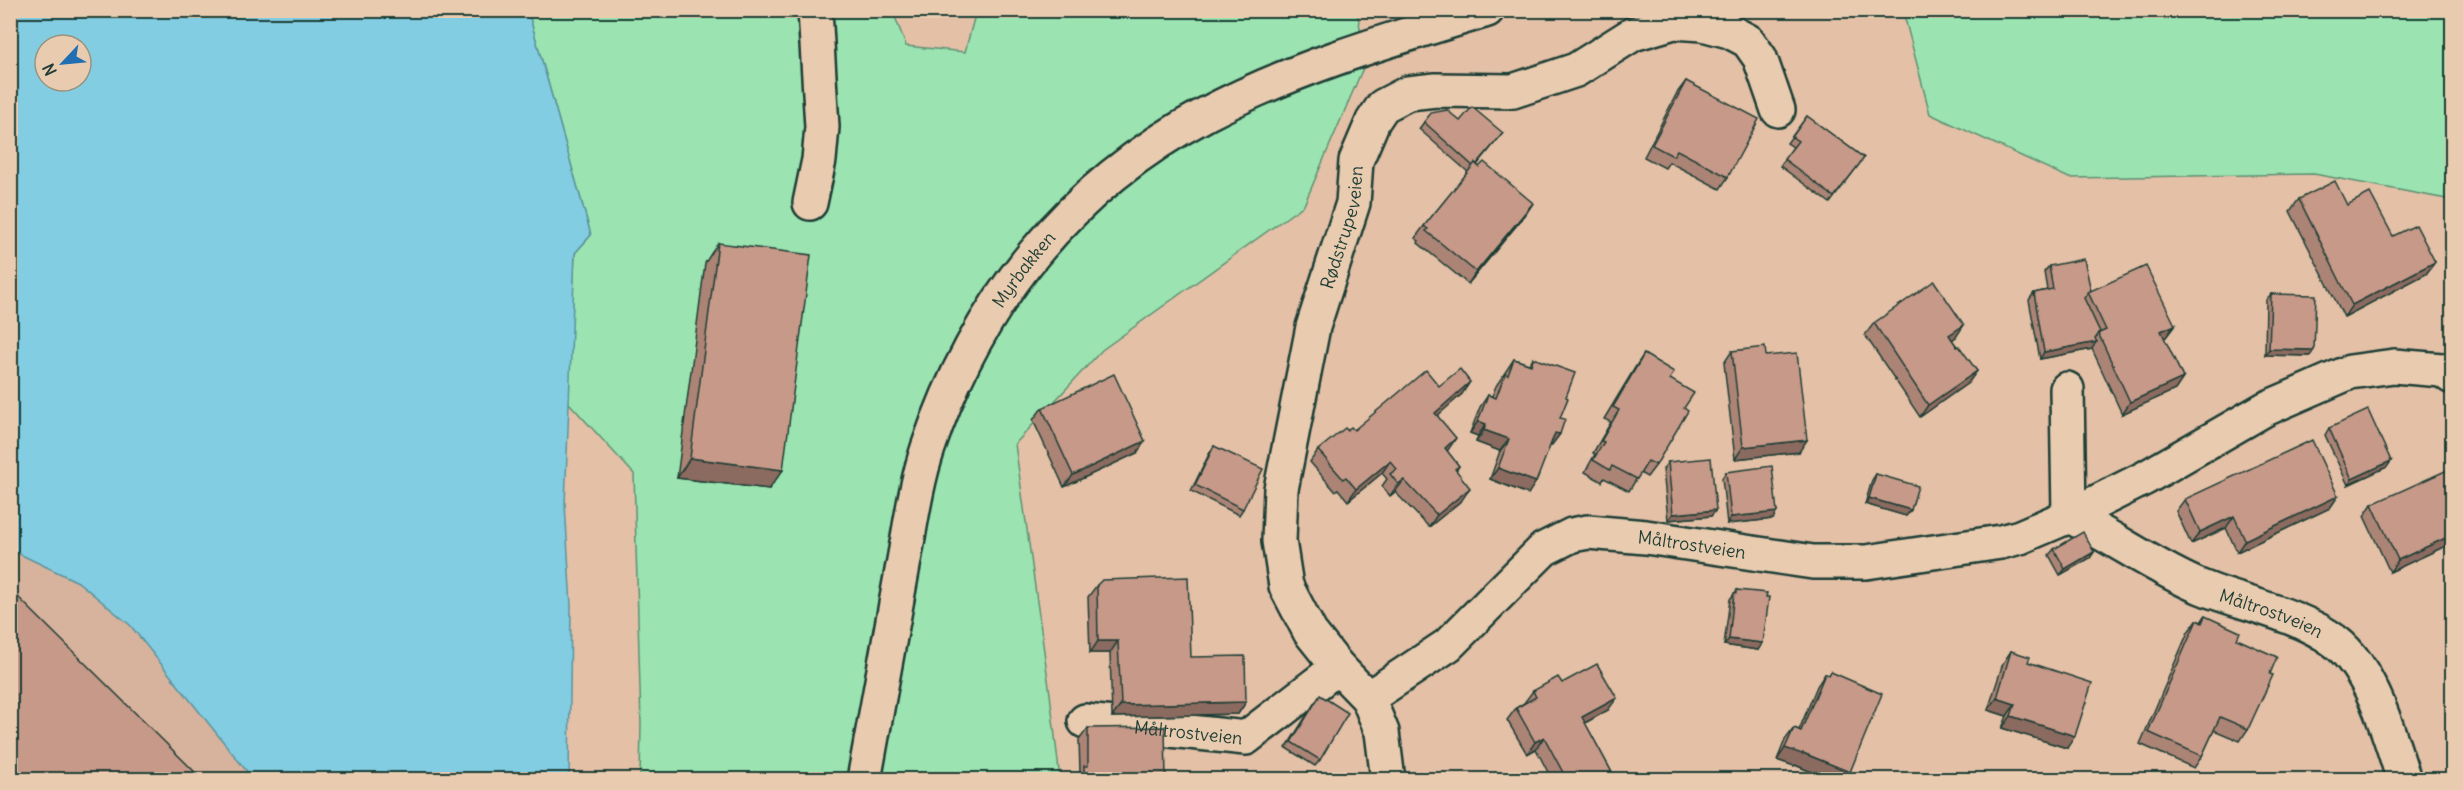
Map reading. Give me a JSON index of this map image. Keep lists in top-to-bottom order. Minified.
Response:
{"streets":{"street":["Rødstrupeveien","Myrbakken","Måltrostveien"]},"crossings":[["Rødstrupeveien","Måltrostveien"]],"north":"bottom left"}
